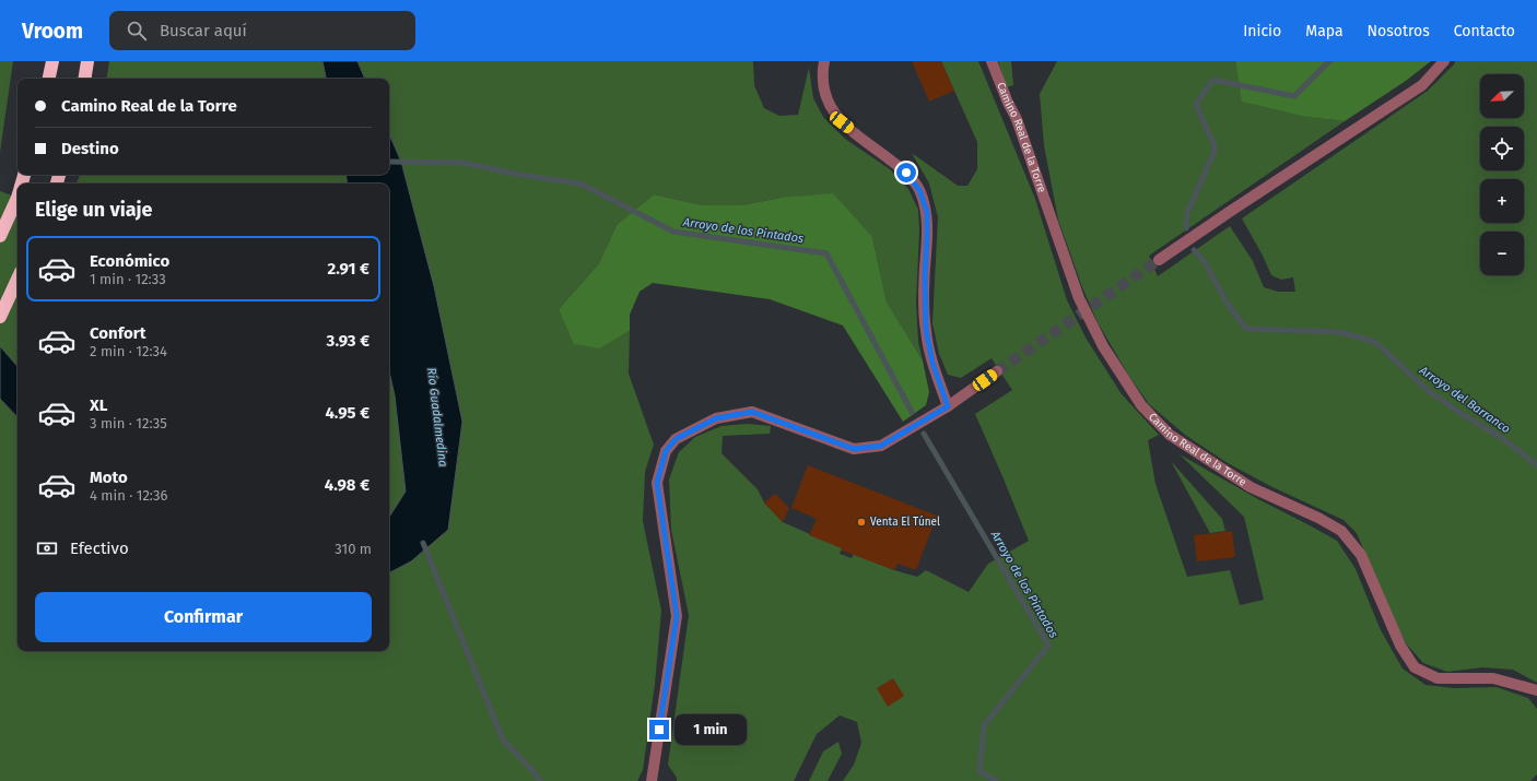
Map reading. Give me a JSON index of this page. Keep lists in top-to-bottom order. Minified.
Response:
{"streets":{"street":["Camino Real de la Torre"]},"water":["Arroyo de los Pintados","Arroyo del Barranco","Río Guadalmedina"],"places":["Venta El Túnel"],"north":"bottom left","page":{"header":"Vroom","search":"Buscar aquí","nav":["Inicio","Mapa","Nosotros","Contacto"],"map_buttons":["+","−"],"banner":["Camino Real de la Torre","Destino"],"heading":"Elige un viaje","list":[{"name":"Económico","note":"1 min · 12:33","value":"2.91 €"},{"name":"Confort","note":"2 min · 12:34","value":"3.93 €"},{"name":"XL","note":"3 min · 12:35","value":"4.95 €"},{"name":"Moto","note":"4 min · 12:36","value":"4.98 €"}],"pay":["Efectivo","310 m"],"buttons":"Confirmar","bubble":"1 min"}}
